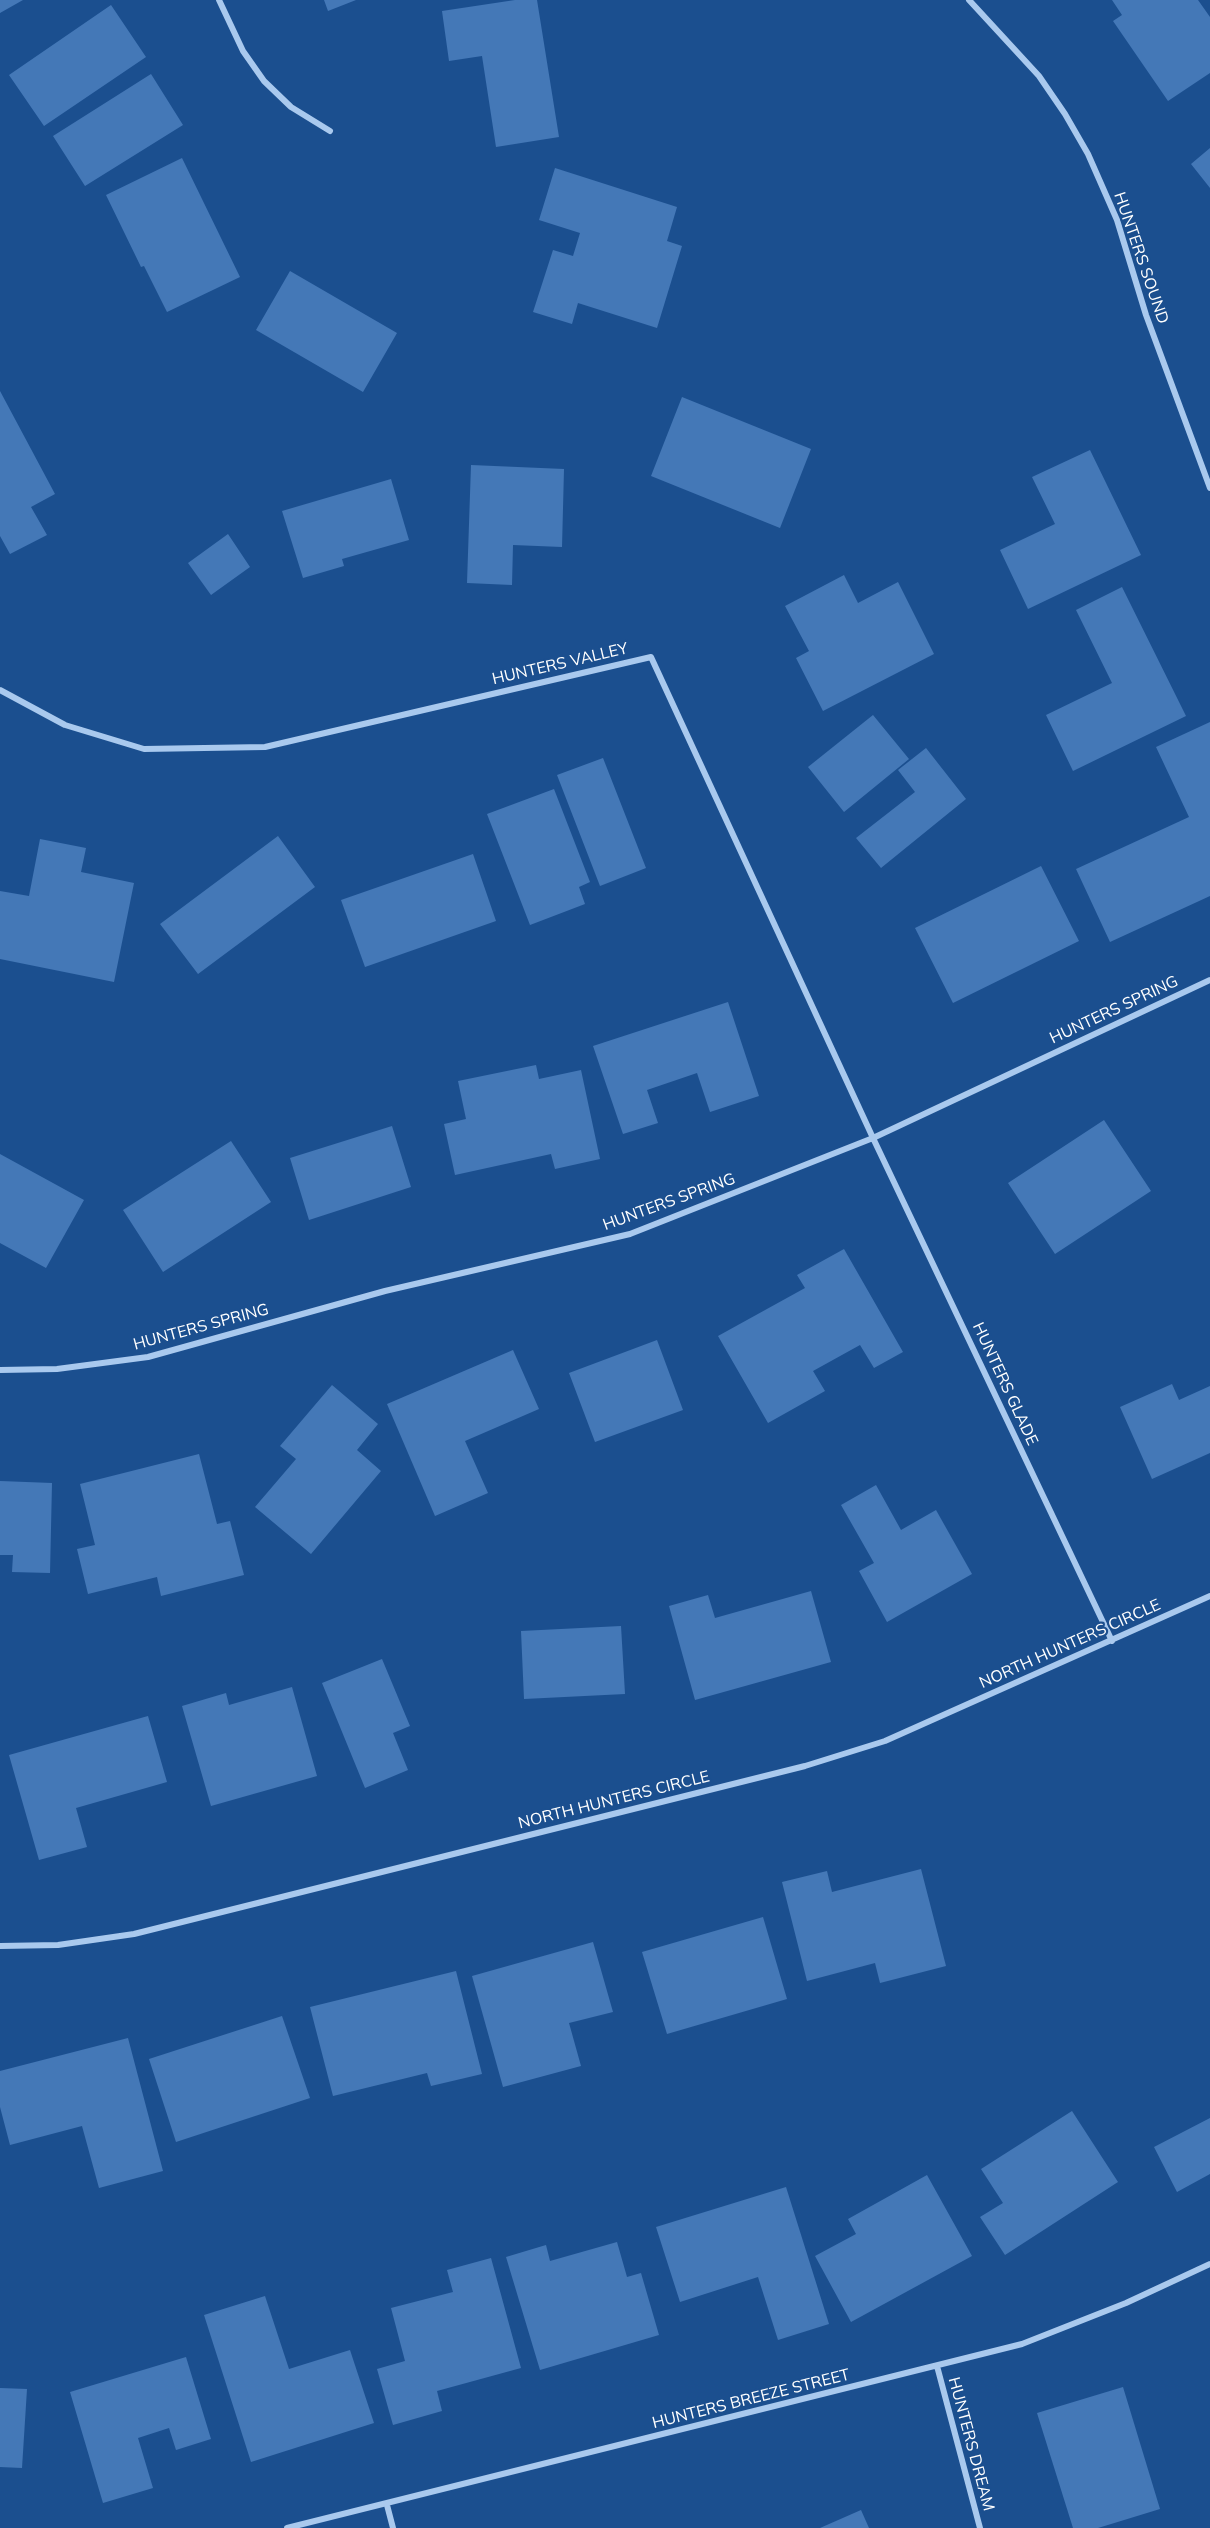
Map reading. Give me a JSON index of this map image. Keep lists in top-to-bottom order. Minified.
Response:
{"streets":{"street":["HUNTERS SOUND","HUNTERS VALLEY","HUNTERS SPRING","HUNTERS GLADE","NORTH HUNTERS CIRCLE","HUNTERS BREEZE STREET","HUNTERS DREAM"]},"crossings":[["HUNTERS VALLEY","HUNTERS SPRING"],["HUNTERS VALLEY","HUNTERS GLADE"],["HUNTERS SPRING","HUNTERS GLADE"],["HUNTERS GLADE","NORTH HUNTERS CIRCLE"],["HUNTERS BREEZE STREET","HUNTERS DREAM"]]}
